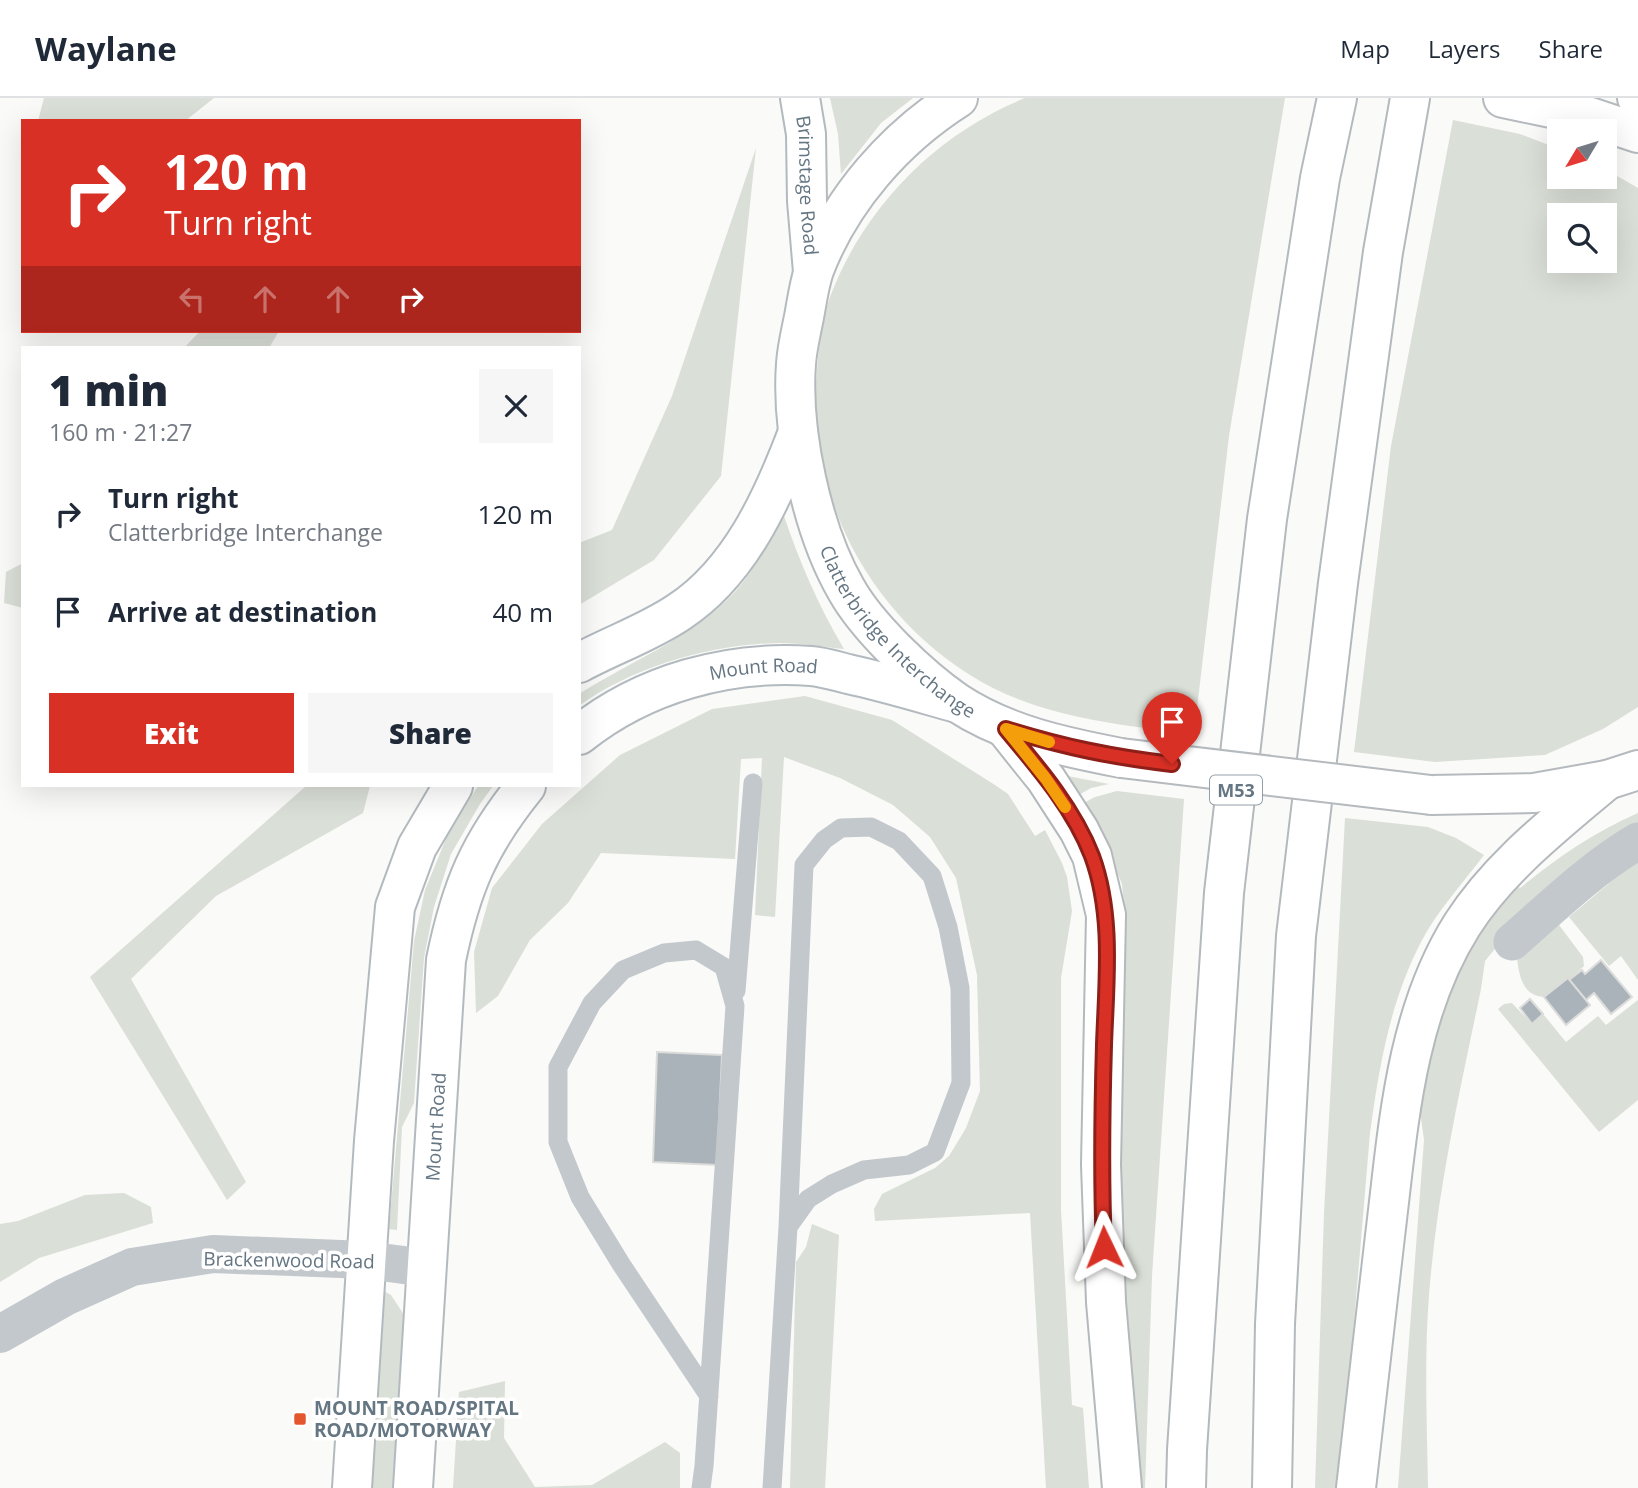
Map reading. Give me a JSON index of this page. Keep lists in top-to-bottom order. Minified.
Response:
{"streets":{"main road":["Brimstage Road","Clatterbridge Interchange","Mount Road","M53"],"street":["Brackenwood Road"]},"crossings":[["Brimstage Road","Clatterbridge Interchange"],["Clatterbridge Interchange","Mount Road"],["Mount Road","Brackenwood Road"]],"places":{"transit":["MOUNT ROAD/SPITAL ROAD/MOTORWAY"]},"north":"bottom left","page":{"header":"Waylane","nav":["Map","Layers","Share"],"turn":["120 m","Turn right"],"heading":["1 min","160 m · 21:27"],"list":[{"name":"Turn right","note":"Clatterbridge Interchange","value":"120 m"},{"name":"Arrive at destination","value":"40 m"}],"buttons":["Exit","Share"]}}
